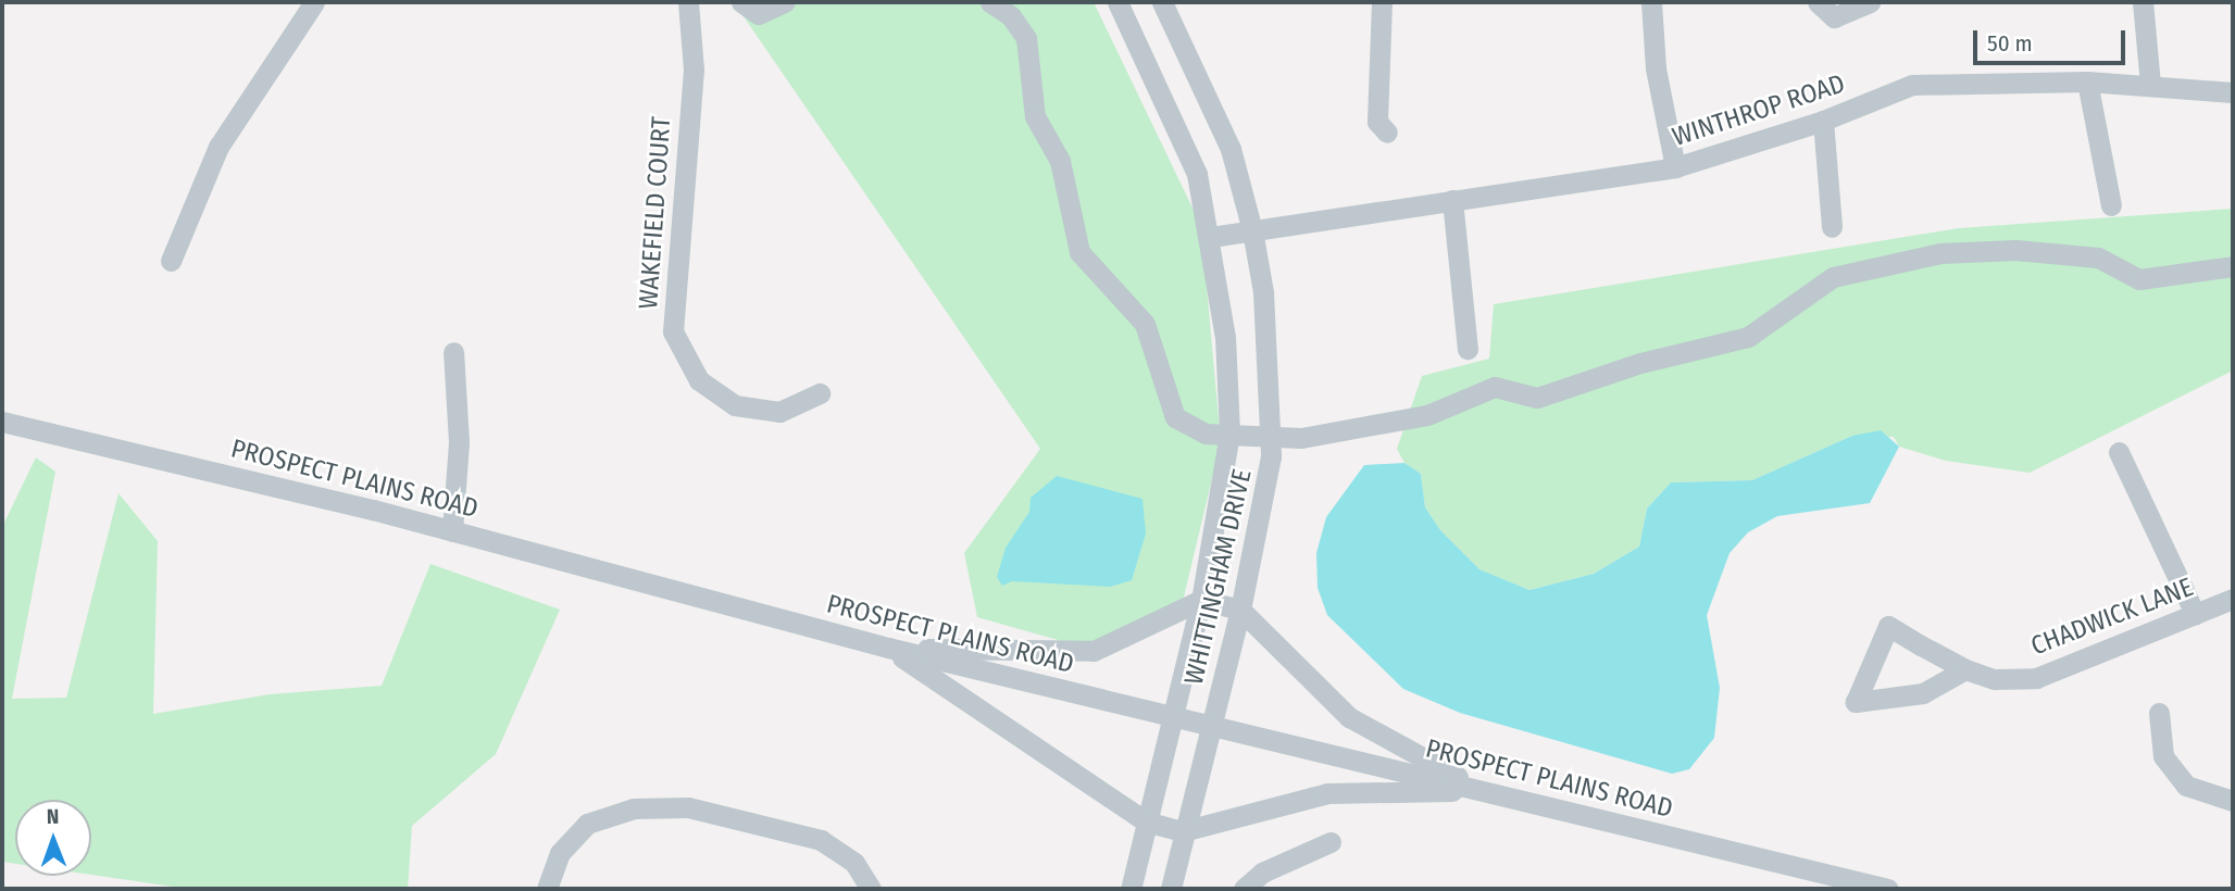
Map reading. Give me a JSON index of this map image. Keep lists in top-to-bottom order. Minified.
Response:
{"streets":{"street":["WINTHROP ROAD","WAKEFIELD COURT","PROSPECT PLAINS ROAD","WHITTINGHAM DRIVE","CHADWICK LANE"]},"crossings":[["WINTHROP ROAD","WHITTINGHAM DRIVE"],["PROSPECT PLAINS ROAD","WHITTINGHAM DRIVE"]],"scale_bar":"50 m","north":"top"}
